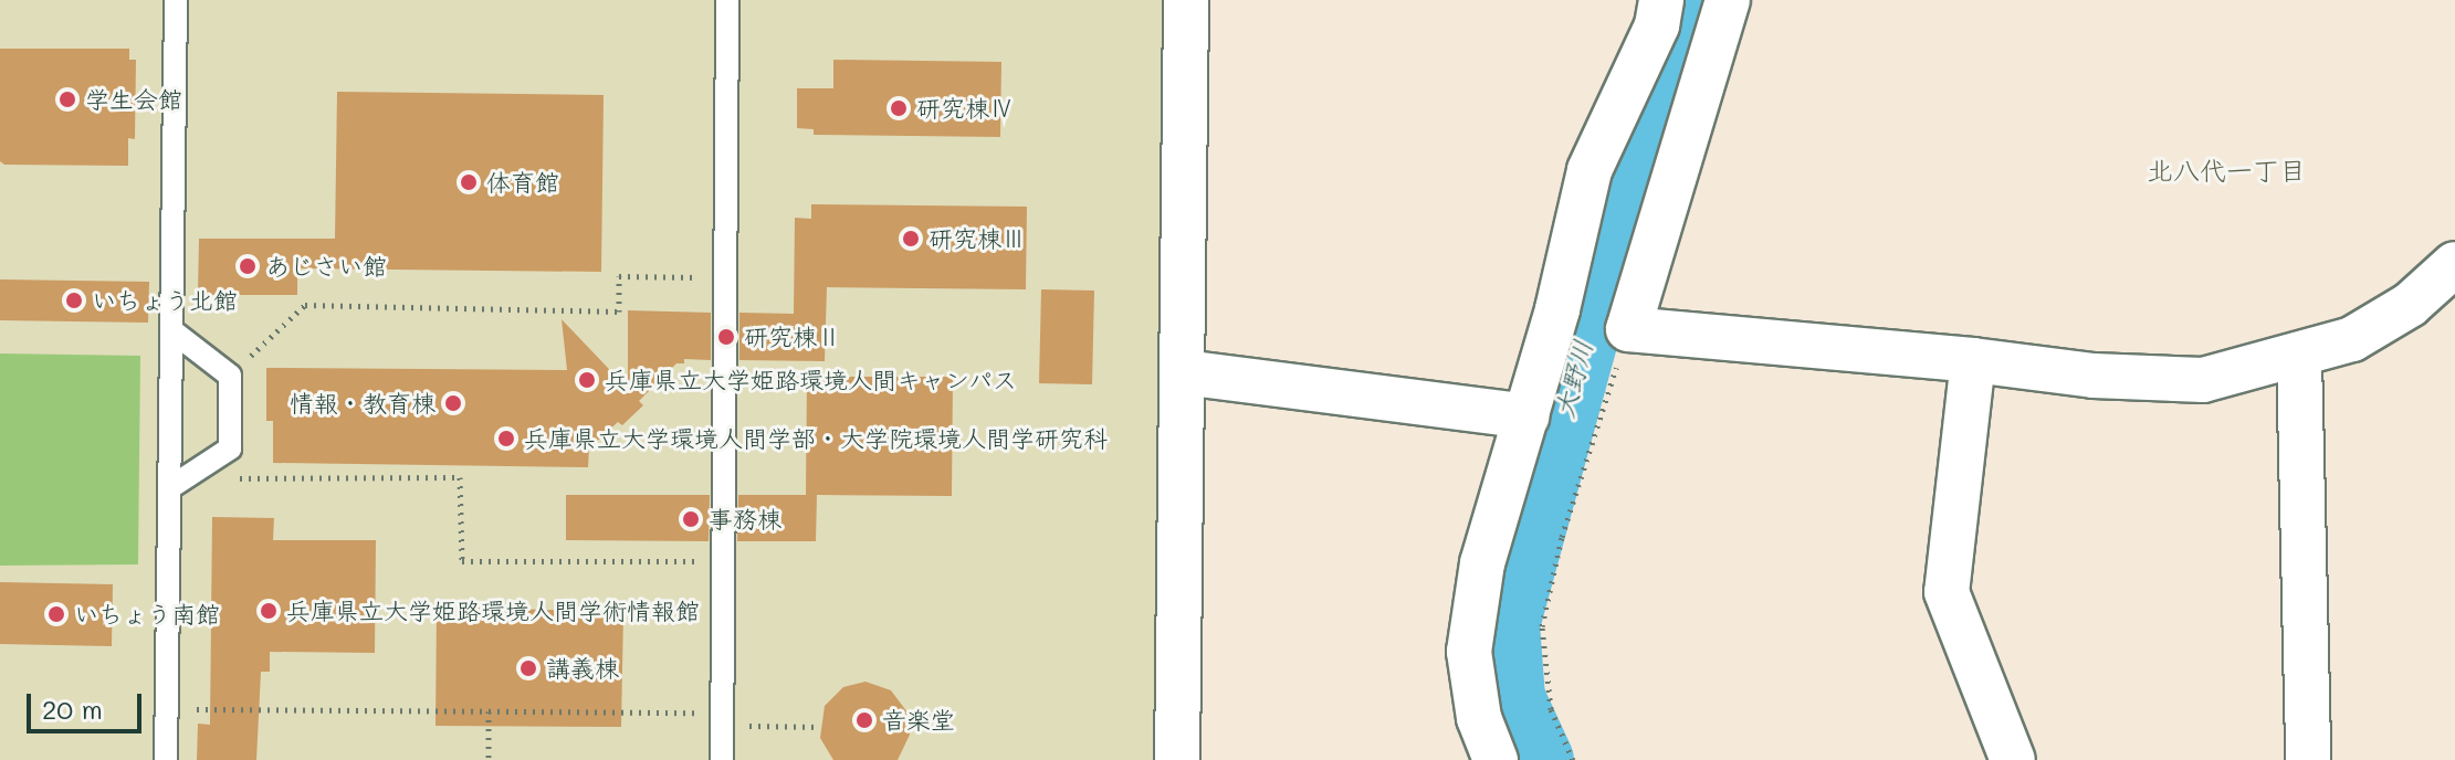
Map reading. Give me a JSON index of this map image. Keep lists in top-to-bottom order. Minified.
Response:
{"districts":["北八代一丁目"],"water":["大野川"],"places":["学生会館","研究棟Ⅳ","体育館","研究棟Ⅲ","あじさい館","いちょう北館","研究棟Ⅱ","兵庫県立大学姫路環境人間キャンパス","情報・教育棟","兵庫県立大学環境人間学部・大学院環境人間学研究科","事務棟","兵庫県立大学姫路環境人間学術情報館","いちょう南館","講義棟","音楽堂"],"scale_bar":"20 m"}
